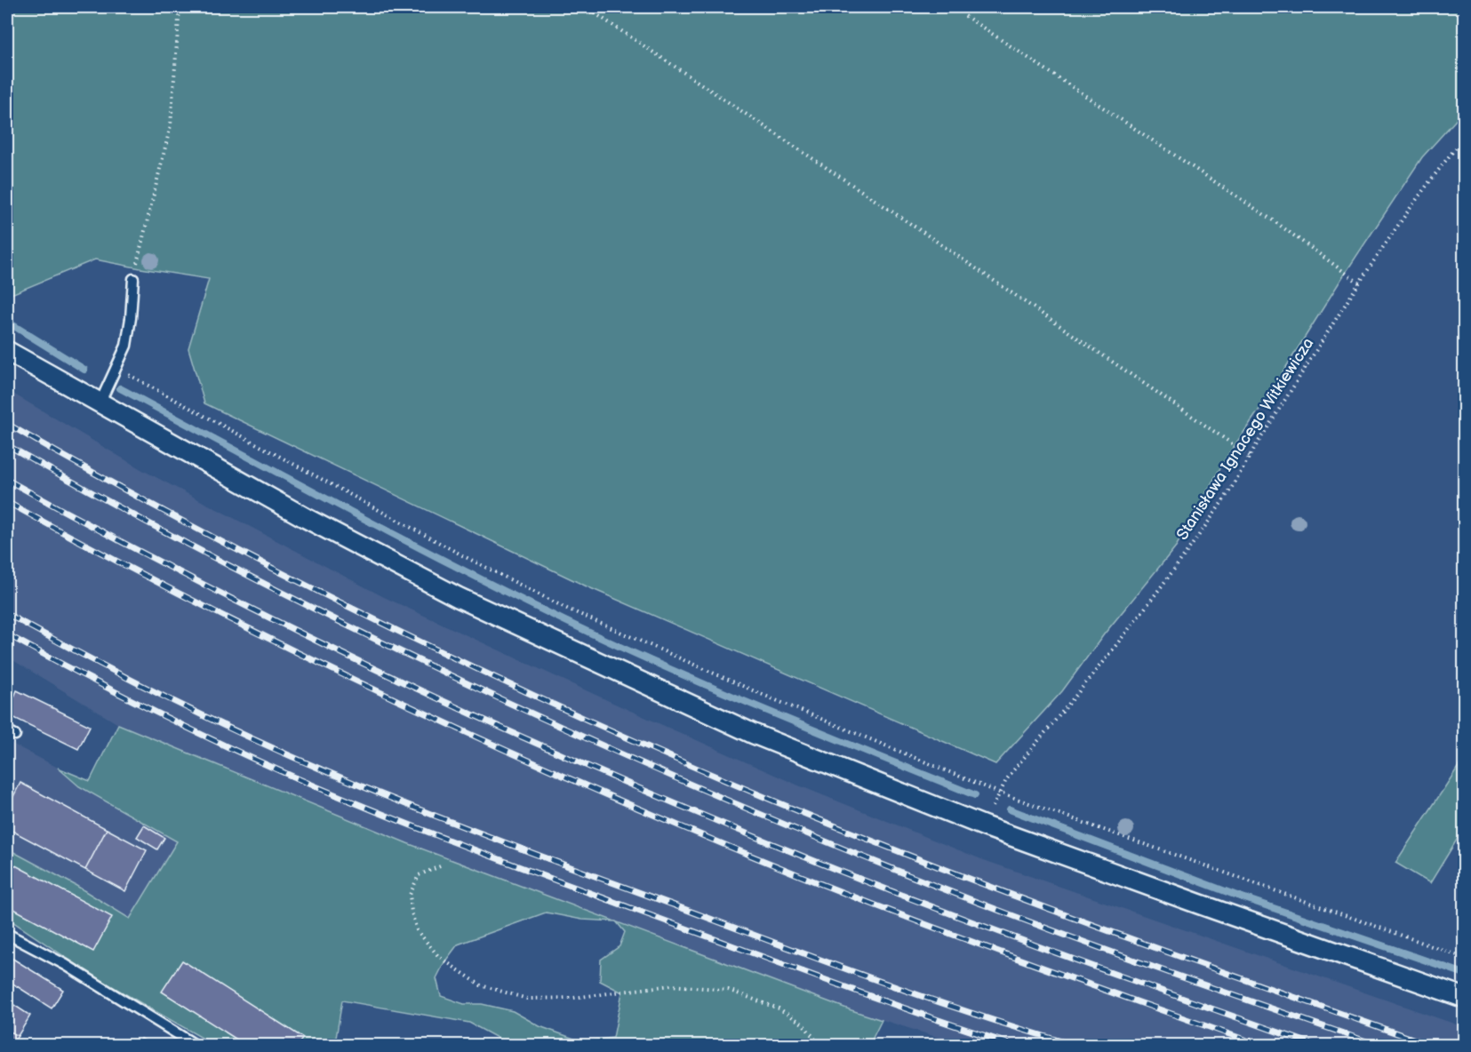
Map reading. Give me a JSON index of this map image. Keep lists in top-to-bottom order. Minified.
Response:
{"streets":{"path":["Stanisława Ignacego Witkiewicza"]}}
